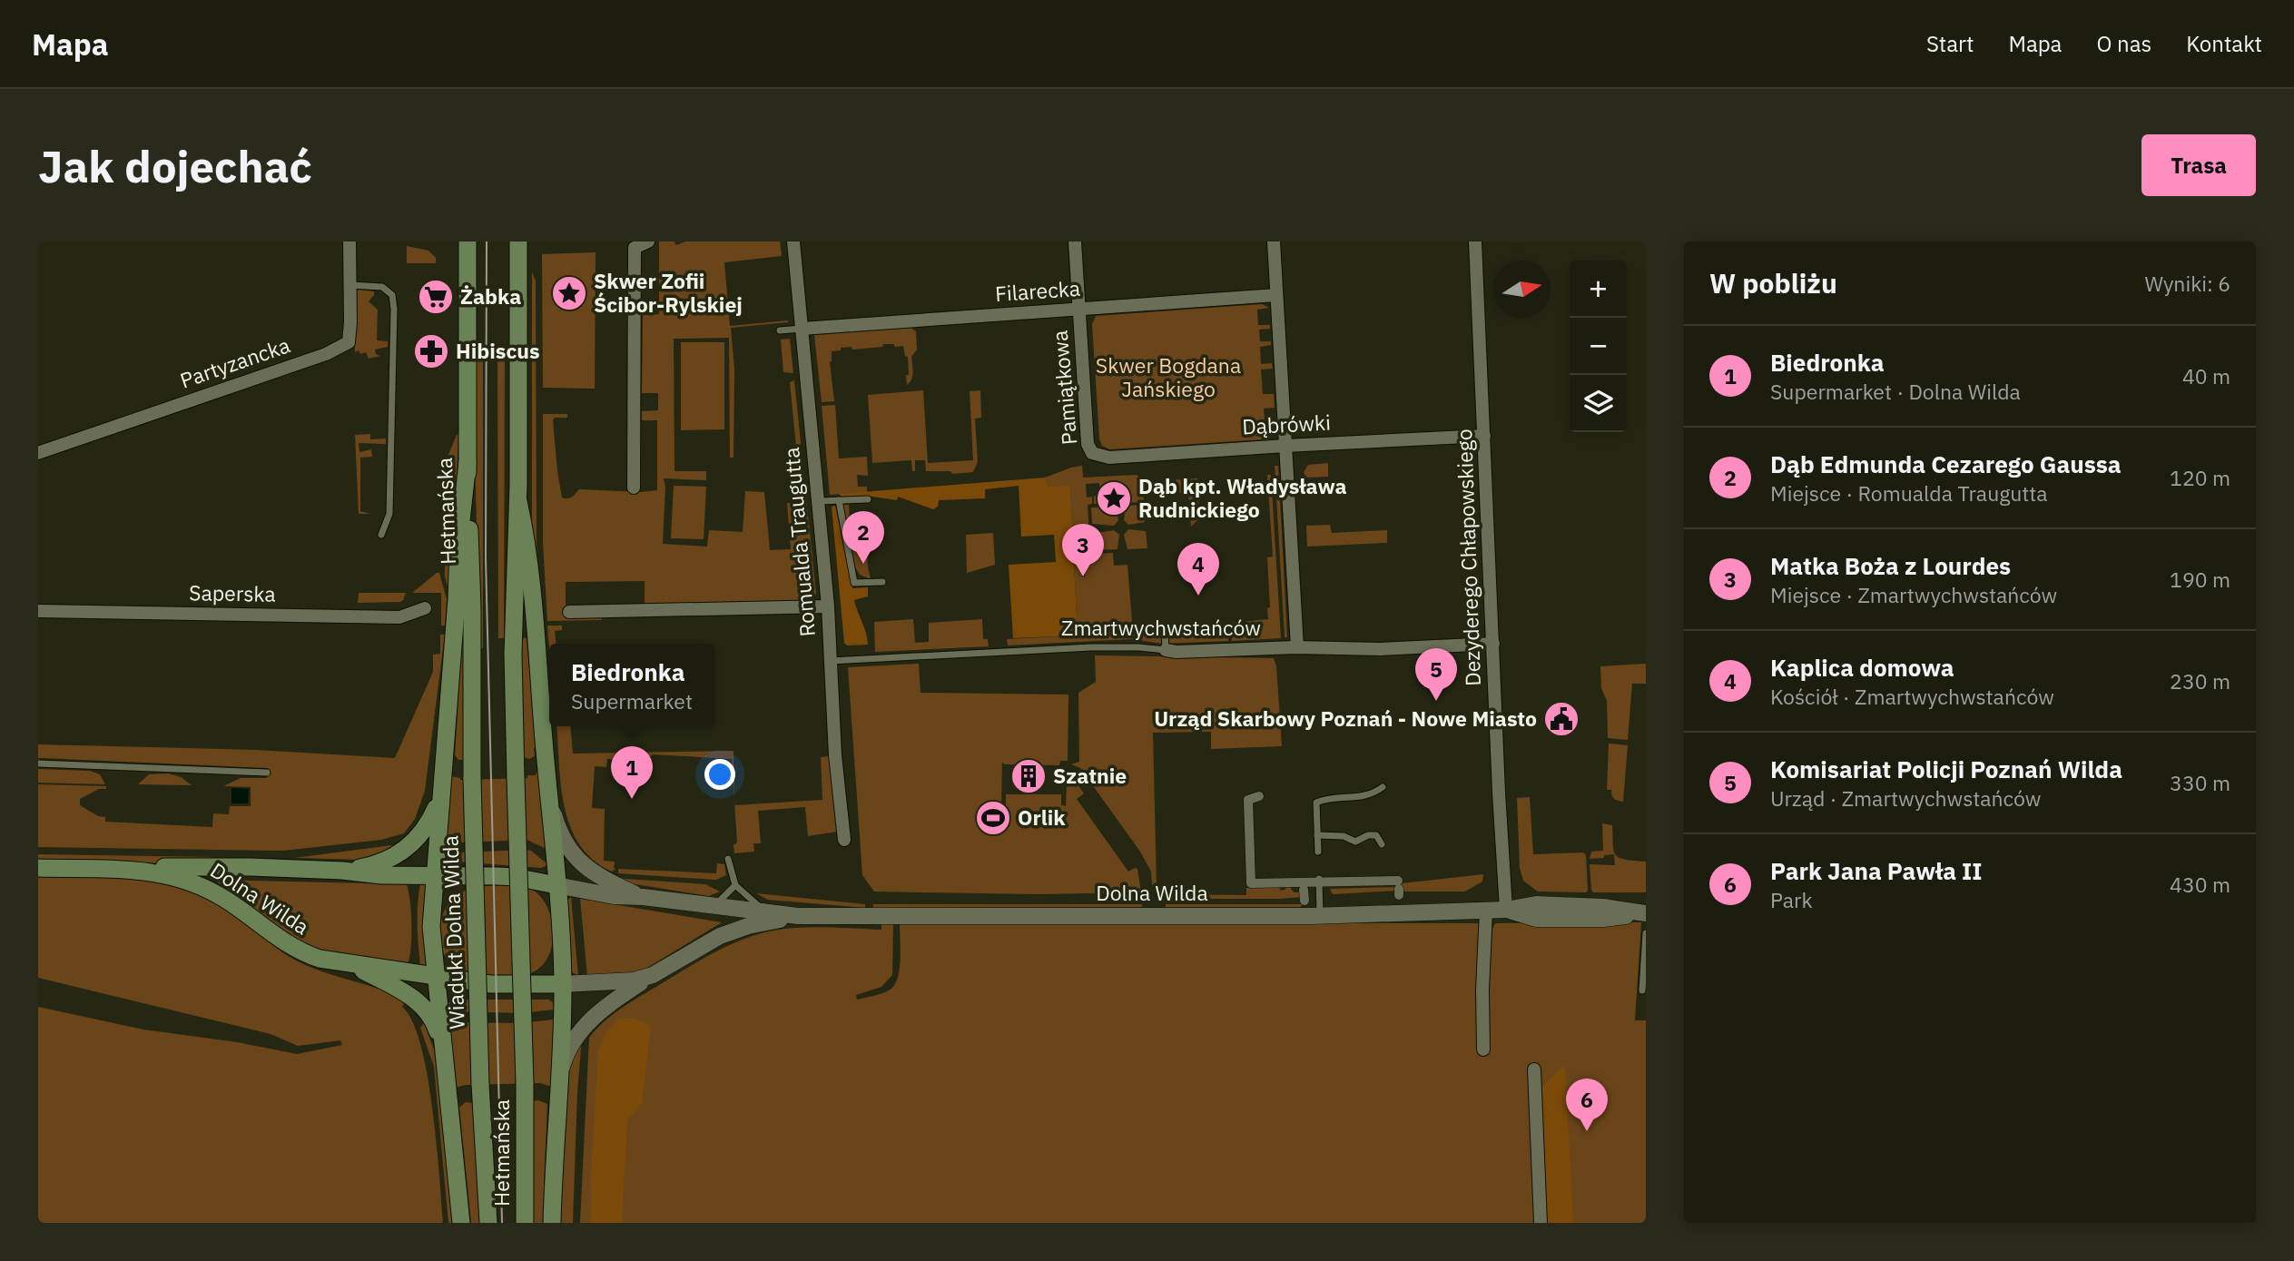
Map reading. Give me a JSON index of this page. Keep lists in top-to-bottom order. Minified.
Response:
{"streets":{"main road":["Hetmańska","Dolna Wilda","Wiadukt Dolna Wilda"],"street":["Filarecka","Partyzancka","Pamiątkowa","Dąbrówki","Romualda Traugutta","Dezyderego Chłapowskiego","Saperska","Zmartwychwstańców"]},"crossings":[["Filarecka","Pamiątkowa"],["Filarecka","Romualda Traugutta"],["Pamiątkowa","Dąbrówki"],["Dąbrówki","Dezyderego Chłapowskiego"],["Hetmańska","Wiadukt Dolna Wilda"],["Romualda Traugutta","Zmartwychwstańców"],["Dezyderego Chłapowskiego","Zmartwychwstańców"],["Dezyderego Chłapowskiego","Dolna Wilda"]],"parks":["Skwer Bogdana Jańskiego"],"places":{"place":["Skwer Zofii Ścibor-Rylskiej","Dąb kpt. Władysława Rudnickiego"],"supermarket":["Żabka"],"pharmacy":["Hibiscus"],"public building":["Urząd Skarbowy Poznań - Nowe Miasto"],"building":["Szatnie"],"sports":["Orlik"]},"north":"right","page":{"header":"Mapa","nav":["Start","Mapa","O nas","Kontakt"],"buttons":"Trasa","title":"Jak dojechać","heading":["W pobliżu","Wyniki: 6"],"map_buttons":["+","−"],"list":[{"mark":"1","name":"Biedronka","note":"Supermarket · Dolna Wilda","value":"40 m"},{"mark":"2","name":"Dąb Edmunda Cezarego Gaussa","note":"Miejsce · Romualda Traugutta","value":"120 m"},{"mark":"3","name":"Matka Boża z Lourdes","note":"Miejsce · Zmartwychwstańców","value":"190 m"},{"mark":"4","name":"Kaplica domowa","note":"Kościół · Zmartwychwstańców","value":"230 m"},{"mark":"5","name":"Komisariat Policji Poznań Wilda","note":"Urząd · Zmartwychwstańców","value":"330 m"},{"mark":"6","name":"Park Jana Pawła II","note":"Park","value":"430 m"}],"pins":["2","3","4","5","1","6"],"popup":["Biedronka","Supermarket"]}}
